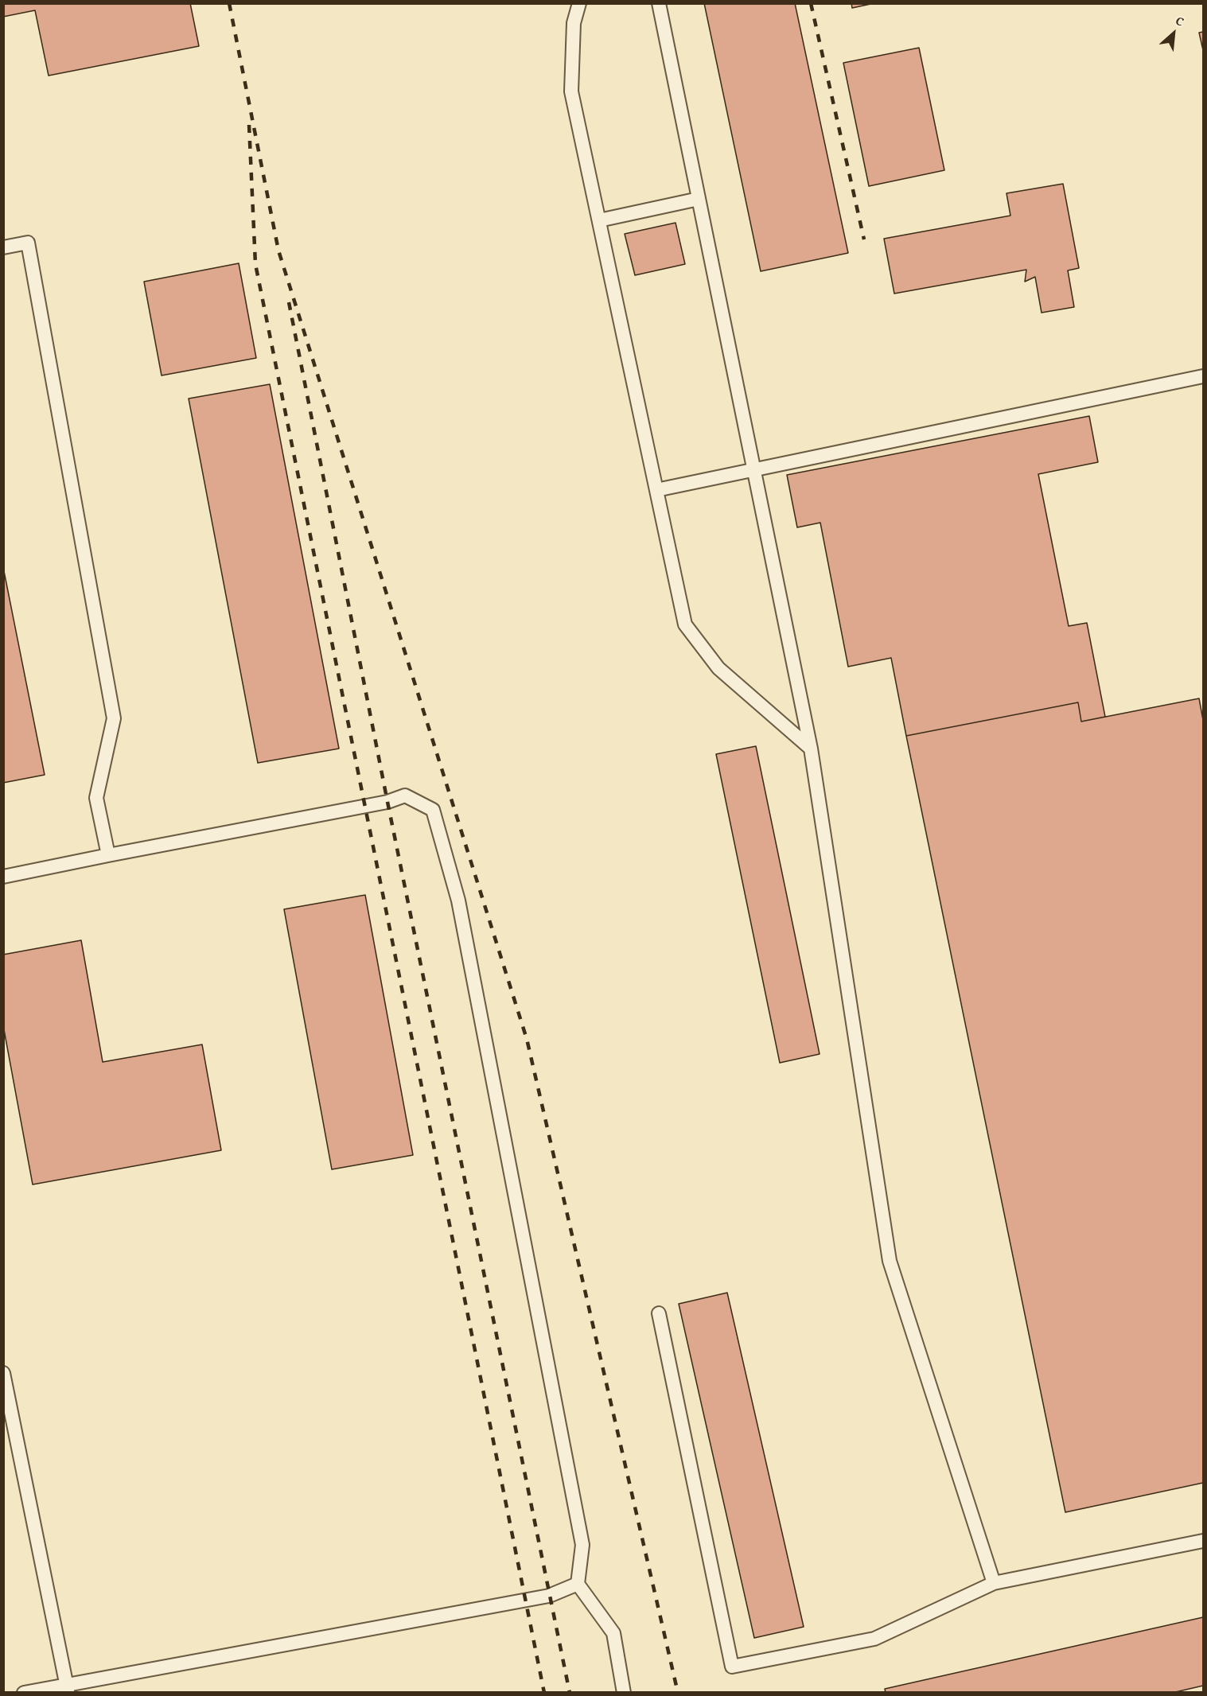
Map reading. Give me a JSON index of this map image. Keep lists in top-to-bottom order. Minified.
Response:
{"north":"top right"}
